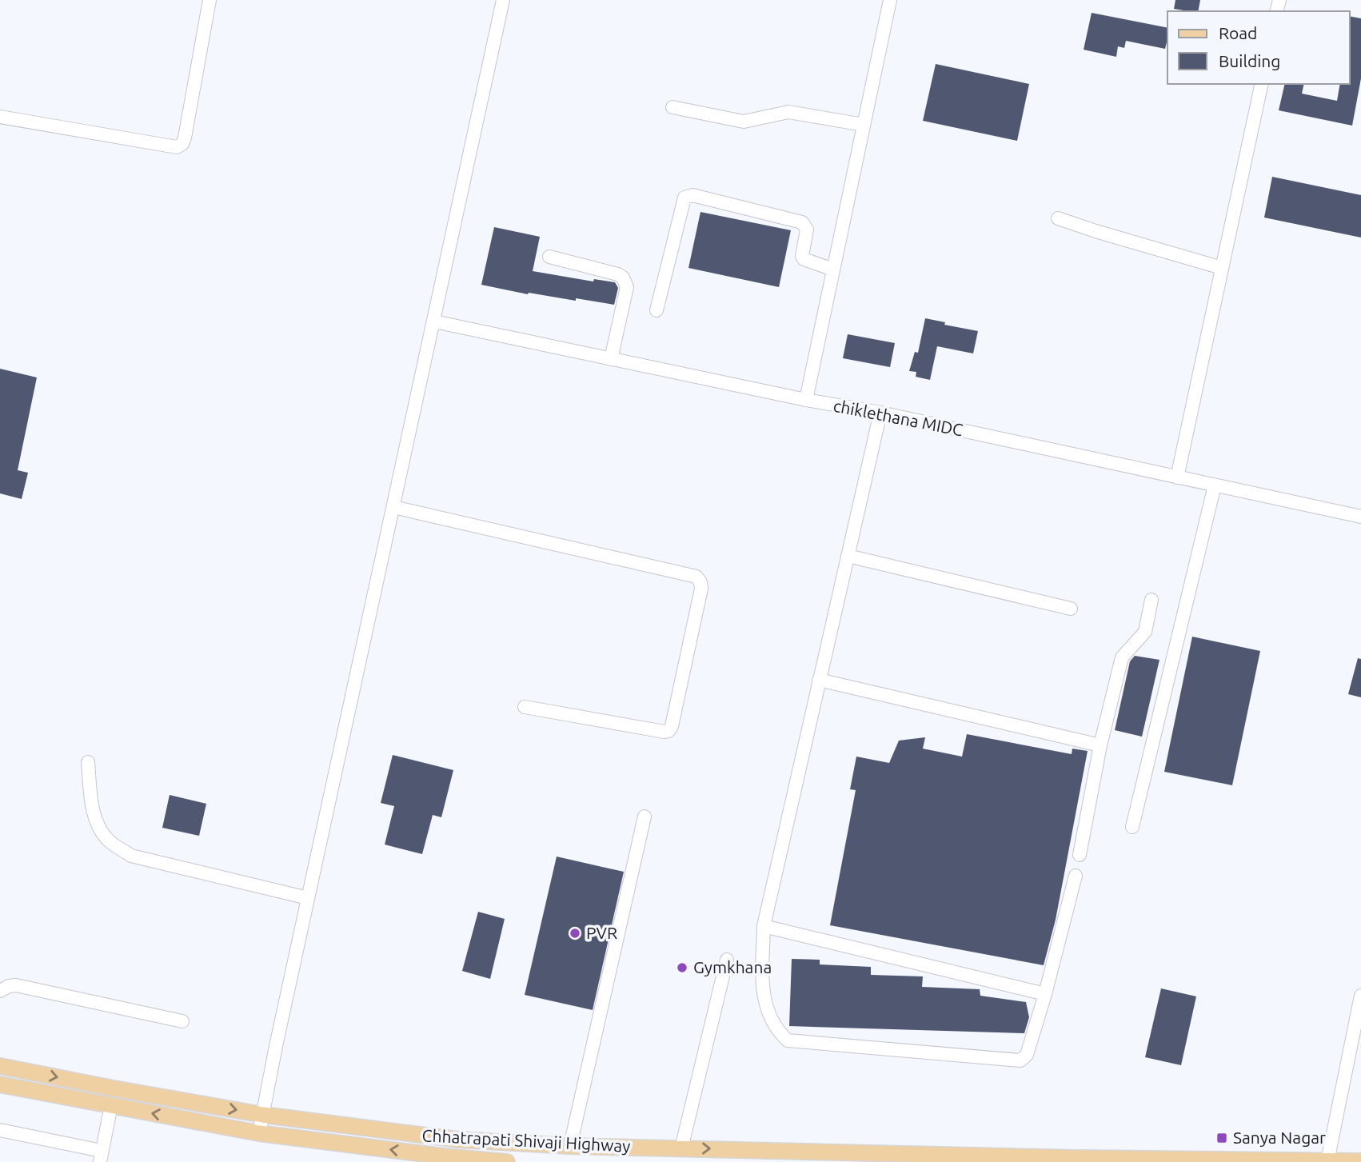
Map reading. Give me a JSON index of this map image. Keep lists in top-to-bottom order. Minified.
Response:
{"streets":{"main road":["Chhatrapati Shivaji Highway"],"street":["chiklethana MIDC"]},"places":{"other":["PVR","Gymkhana"],"transit":["Sanya Nagar"]},"legend":["Road","Building"]}
